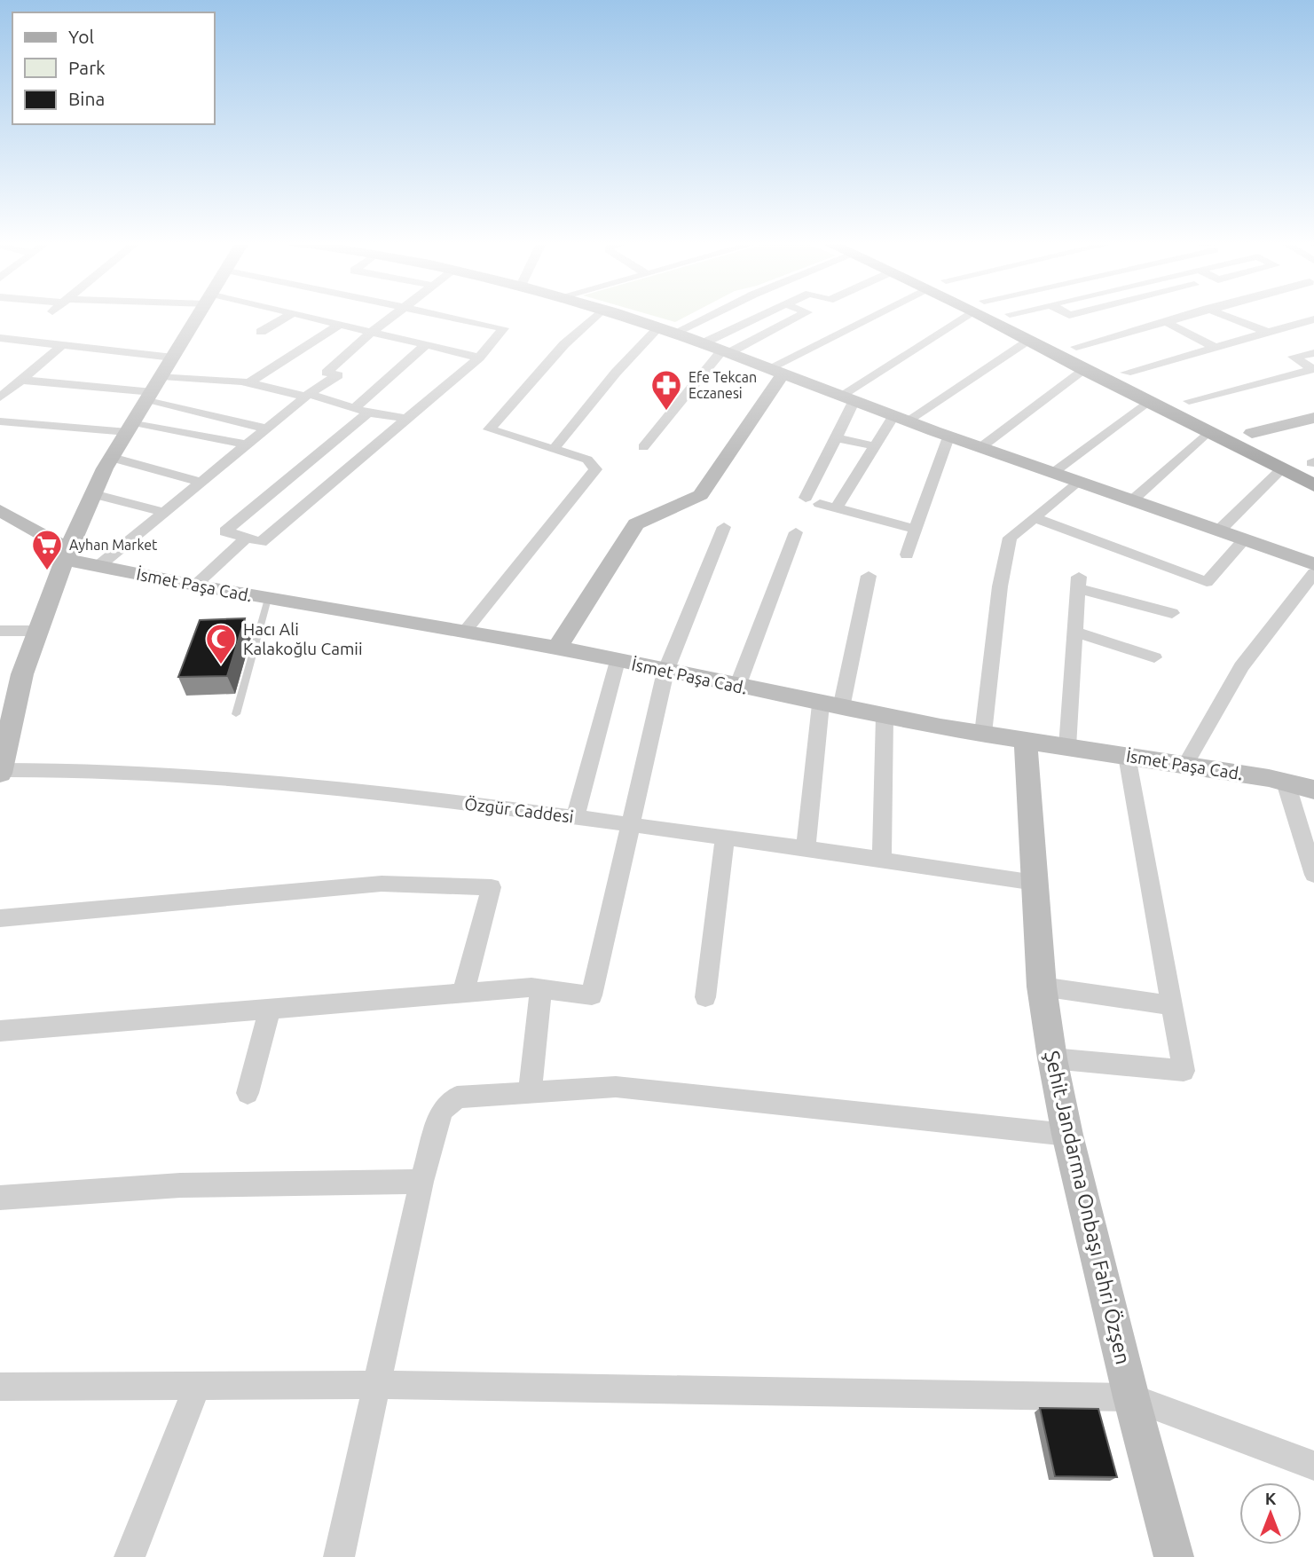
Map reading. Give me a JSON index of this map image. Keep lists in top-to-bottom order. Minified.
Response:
{"streets":{"main road":["İsmet Paşa Cad.","Şehit Jandarma Onbaşı Fahri Özşen"],"street":["Özgür Caddesi"]},"crossings":[["İsmet Paşa Cad.","Şehit Jandarma Onbaşı Fahri Özşen"],["Özgür Caddesi","Şehit Jandarma Onbaşı Fahri Özşen"]],"places":{"pharmacy":["Efe Tekcan Eczanesi"],"supermarket":["Ayhan Market"],"mosque":["Hacı Ali Kalakoğlu Camii"]},"legend":["Yol","Park","Bina"],"north":"top"}
